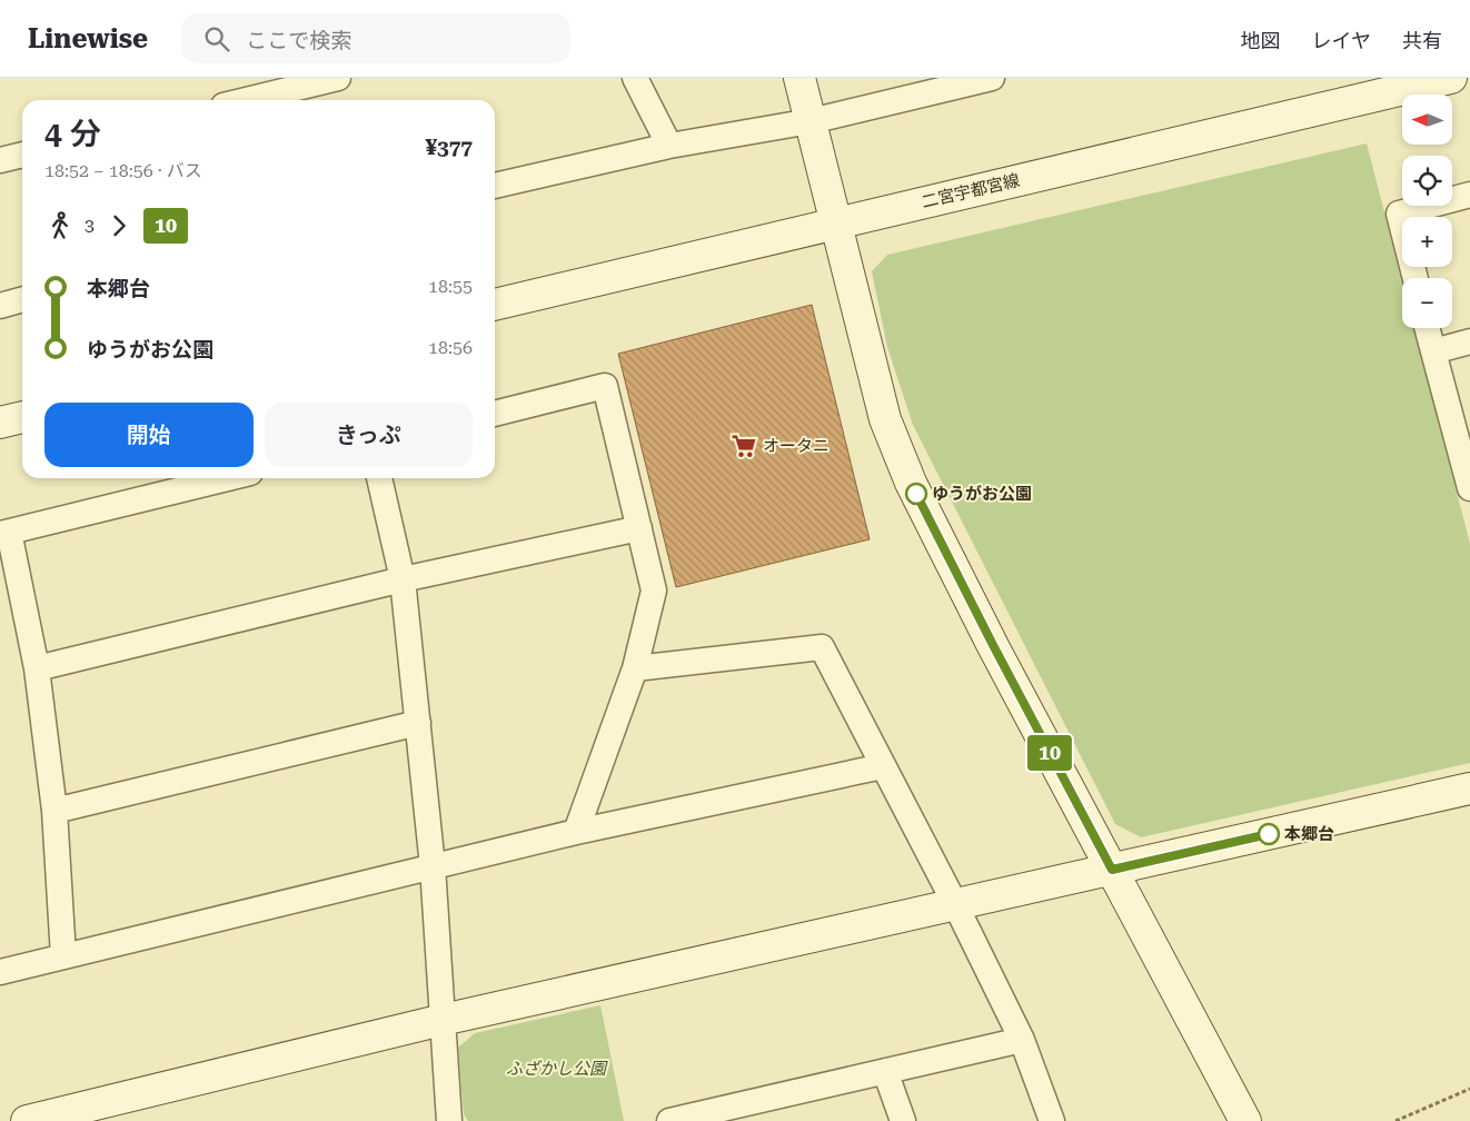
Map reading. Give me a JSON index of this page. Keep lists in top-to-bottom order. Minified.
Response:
{"streets":{"street":["二宮宇都宮線"]},"parks":["ふざかし公園"],"places":{"supermarket":["オータニ"],"other":["ゆうがお公園","本郷台"]},"lines":["bus line 10"],"north":"left","page":{"header":"Linewise","search":"ここで検索","nav":["地図","レイヤ","共有"],"on_map":"10","map_buttons":["+","−"],"heading":["4 分","18:52 – 18:56 · バス","¥377"],"legs":["3","10"],"list":[{"name":"本郷台","value":"18:55"},{"name":"ゆうがお公園","value":"18:56"}],"buttons":["開始","きっぷ"]}}
